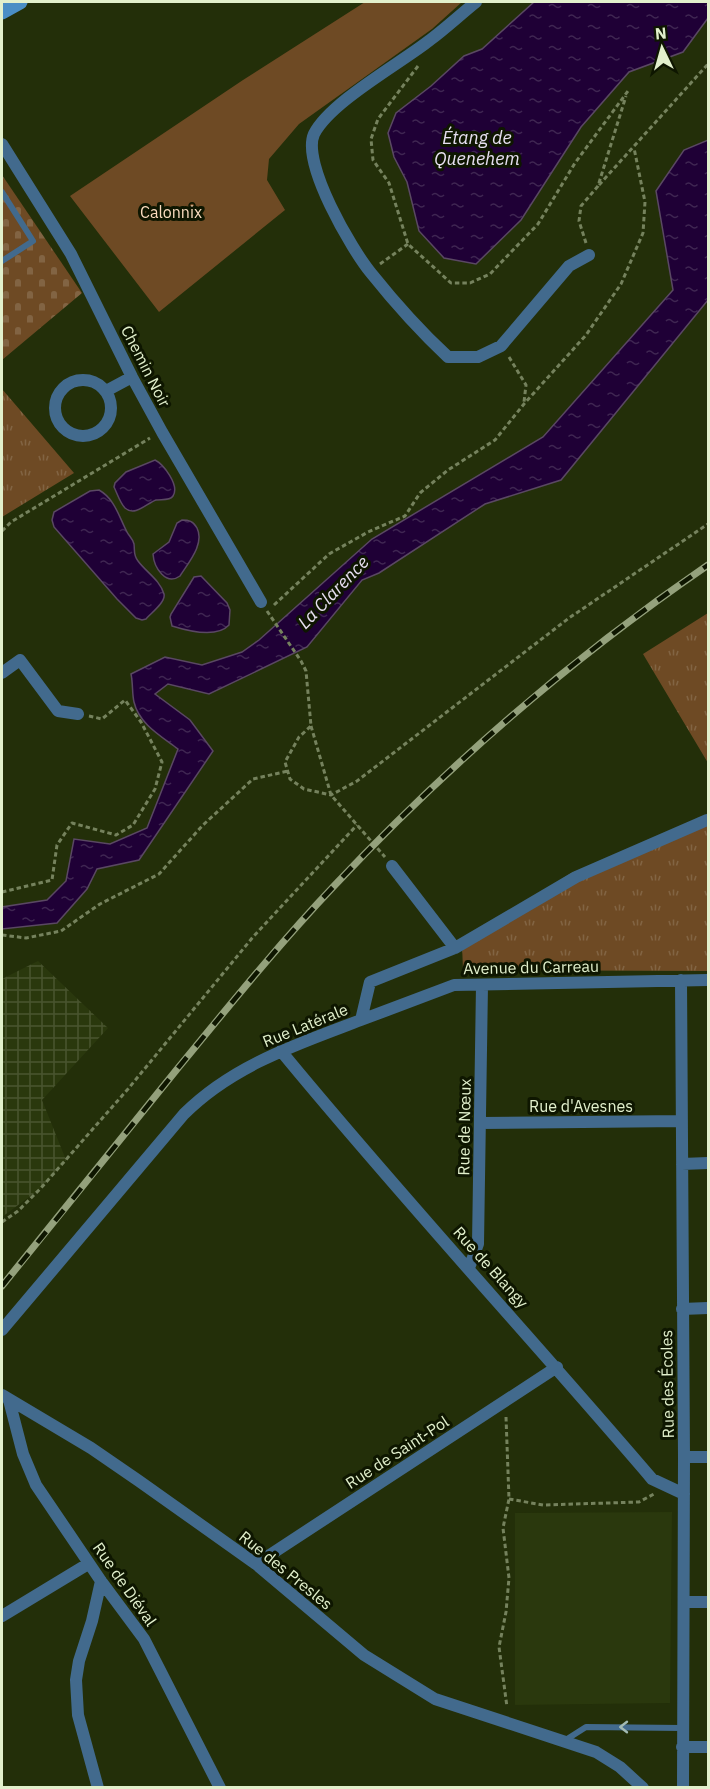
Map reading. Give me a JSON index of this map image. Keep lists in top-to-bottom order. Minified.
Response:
{"streets":{"street":["Chemin Noir","Avenue du Carreau","Rue Latérale","Rue d'Avesnes","Rue de Nœux","Rue de Blangy","Rue des Écoles","Rue de Saint-Pol","Rue des Presles","Rue de Diéval"]},"crossings":[["Avenue du Carreau","Rue Latérale"],["Avenue du Carreau","Rue de Nœux"],["Avenue du Carreau","Rue des Écoles"],["Rue Latérale","Rue de Blangy"],["Rue d'Avesnes","Rue de Nœux"],["Rue d'Avesnes","Rue des Écoles"],["Rue de Nœux","Rue de Blangy"],["Rue de Blangy","Rue des Écoles"],["Rue de Blangy","Rue de Saint-Pol"],["Rue de Saint-Pol","Rue des Presles"],["Rue des Presles","Rue de Diéval"]],"water":["Étang de Quenehem","La Clarence"],"parks":["Calonnix"],"north":"top"}
